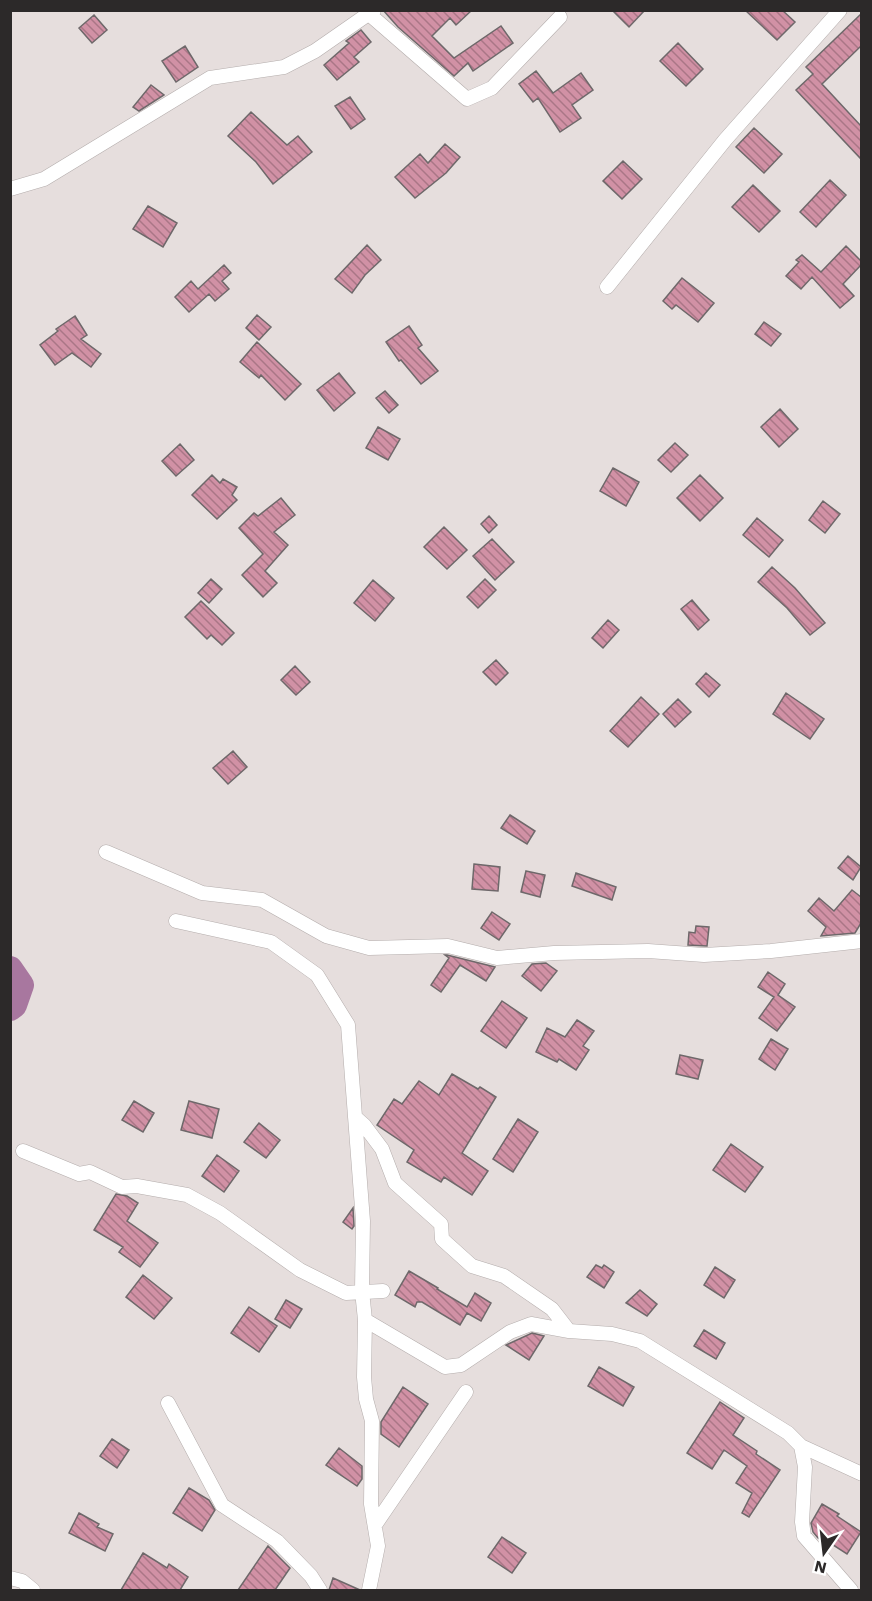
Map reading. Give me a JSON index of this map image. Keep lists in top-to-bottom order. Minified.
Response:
{"north":"bottom"}
